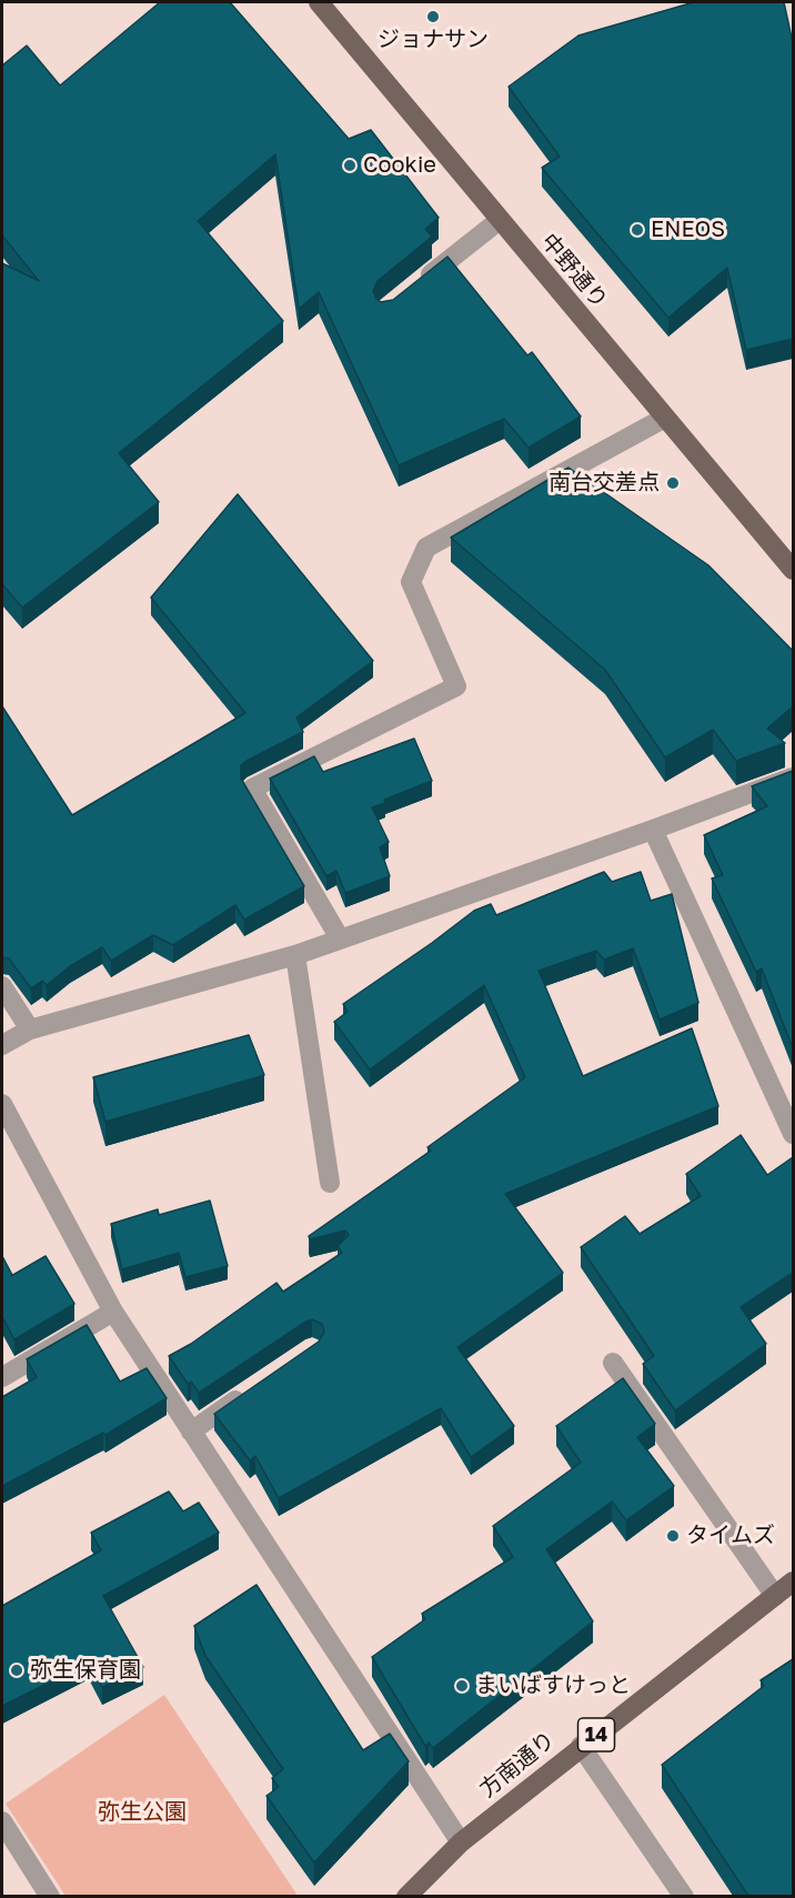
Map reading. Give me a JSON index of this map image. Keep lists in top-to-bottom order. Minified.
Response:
{"streets":{"main road":["中野通り","14","方南通り"]},"parks":["弥生公園"],"places":["ジョナサン","Cookie","ENEOS","南台交差点","タイムズ","弥生保育園","まいばすけっと"]}
